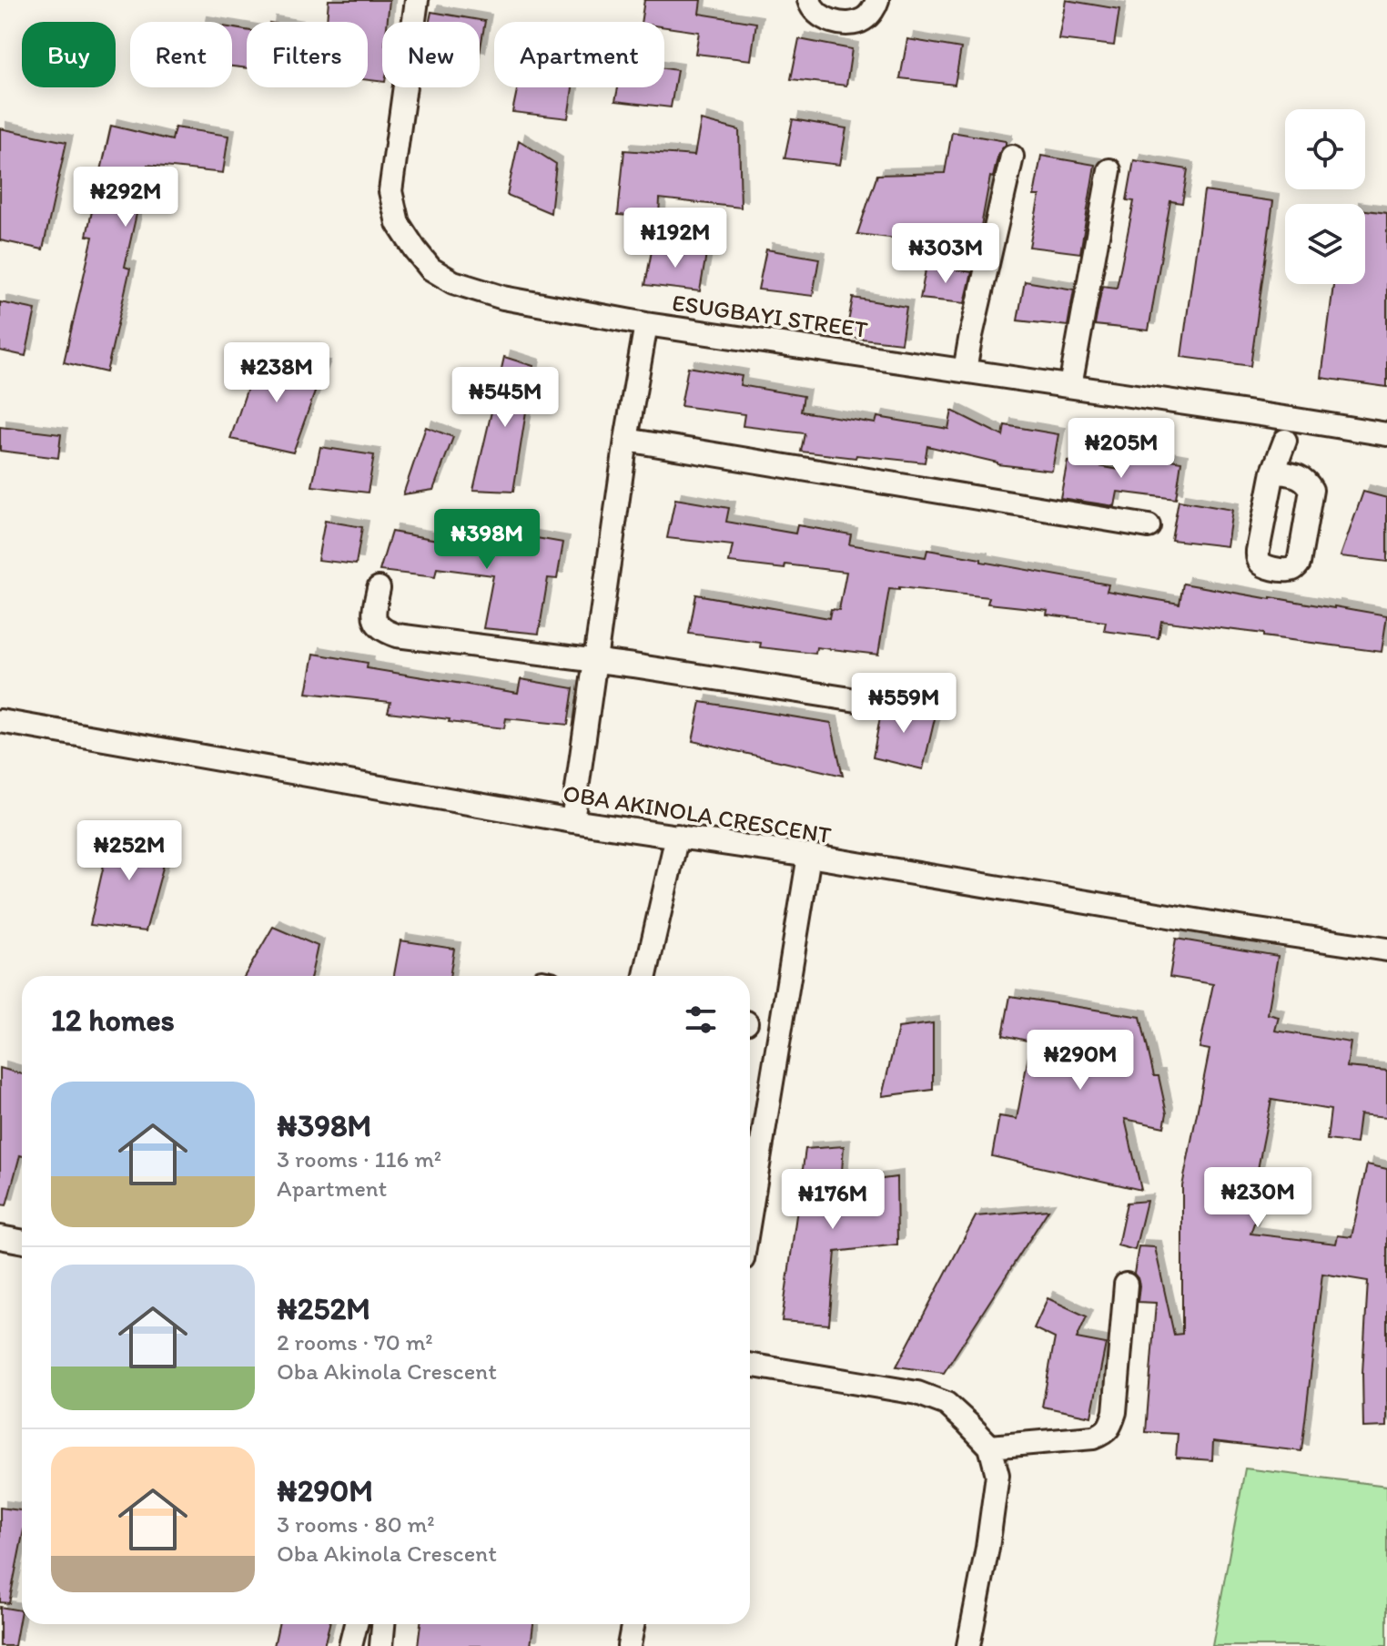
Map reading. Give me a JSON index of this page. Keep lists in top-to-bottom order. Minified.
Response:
{"streets":{"street":["ESUGBAYI STREET","OBA AKINOLA CRESCENT"]},"page":{"chip":["Buy","Rent","Filters","New","Apartment"],"price":["₦292M","₦192M","₦303M","₦238M","₦545M","₦205M","₦398M","₦559M","₦252M","₦290M","₦230M","₦176M"],"heading":"12 homes","list":[{"name":"₦398M","note":"3 rooms · 116 m² · Apartment"},{"name":"₦252M","note":"2 rooms · 70 m² · Oba Akinola Crescent"},{"name":"₦290M","note":"3 rooms · 80 m² · Oba Akinola Crescent"}]}}
